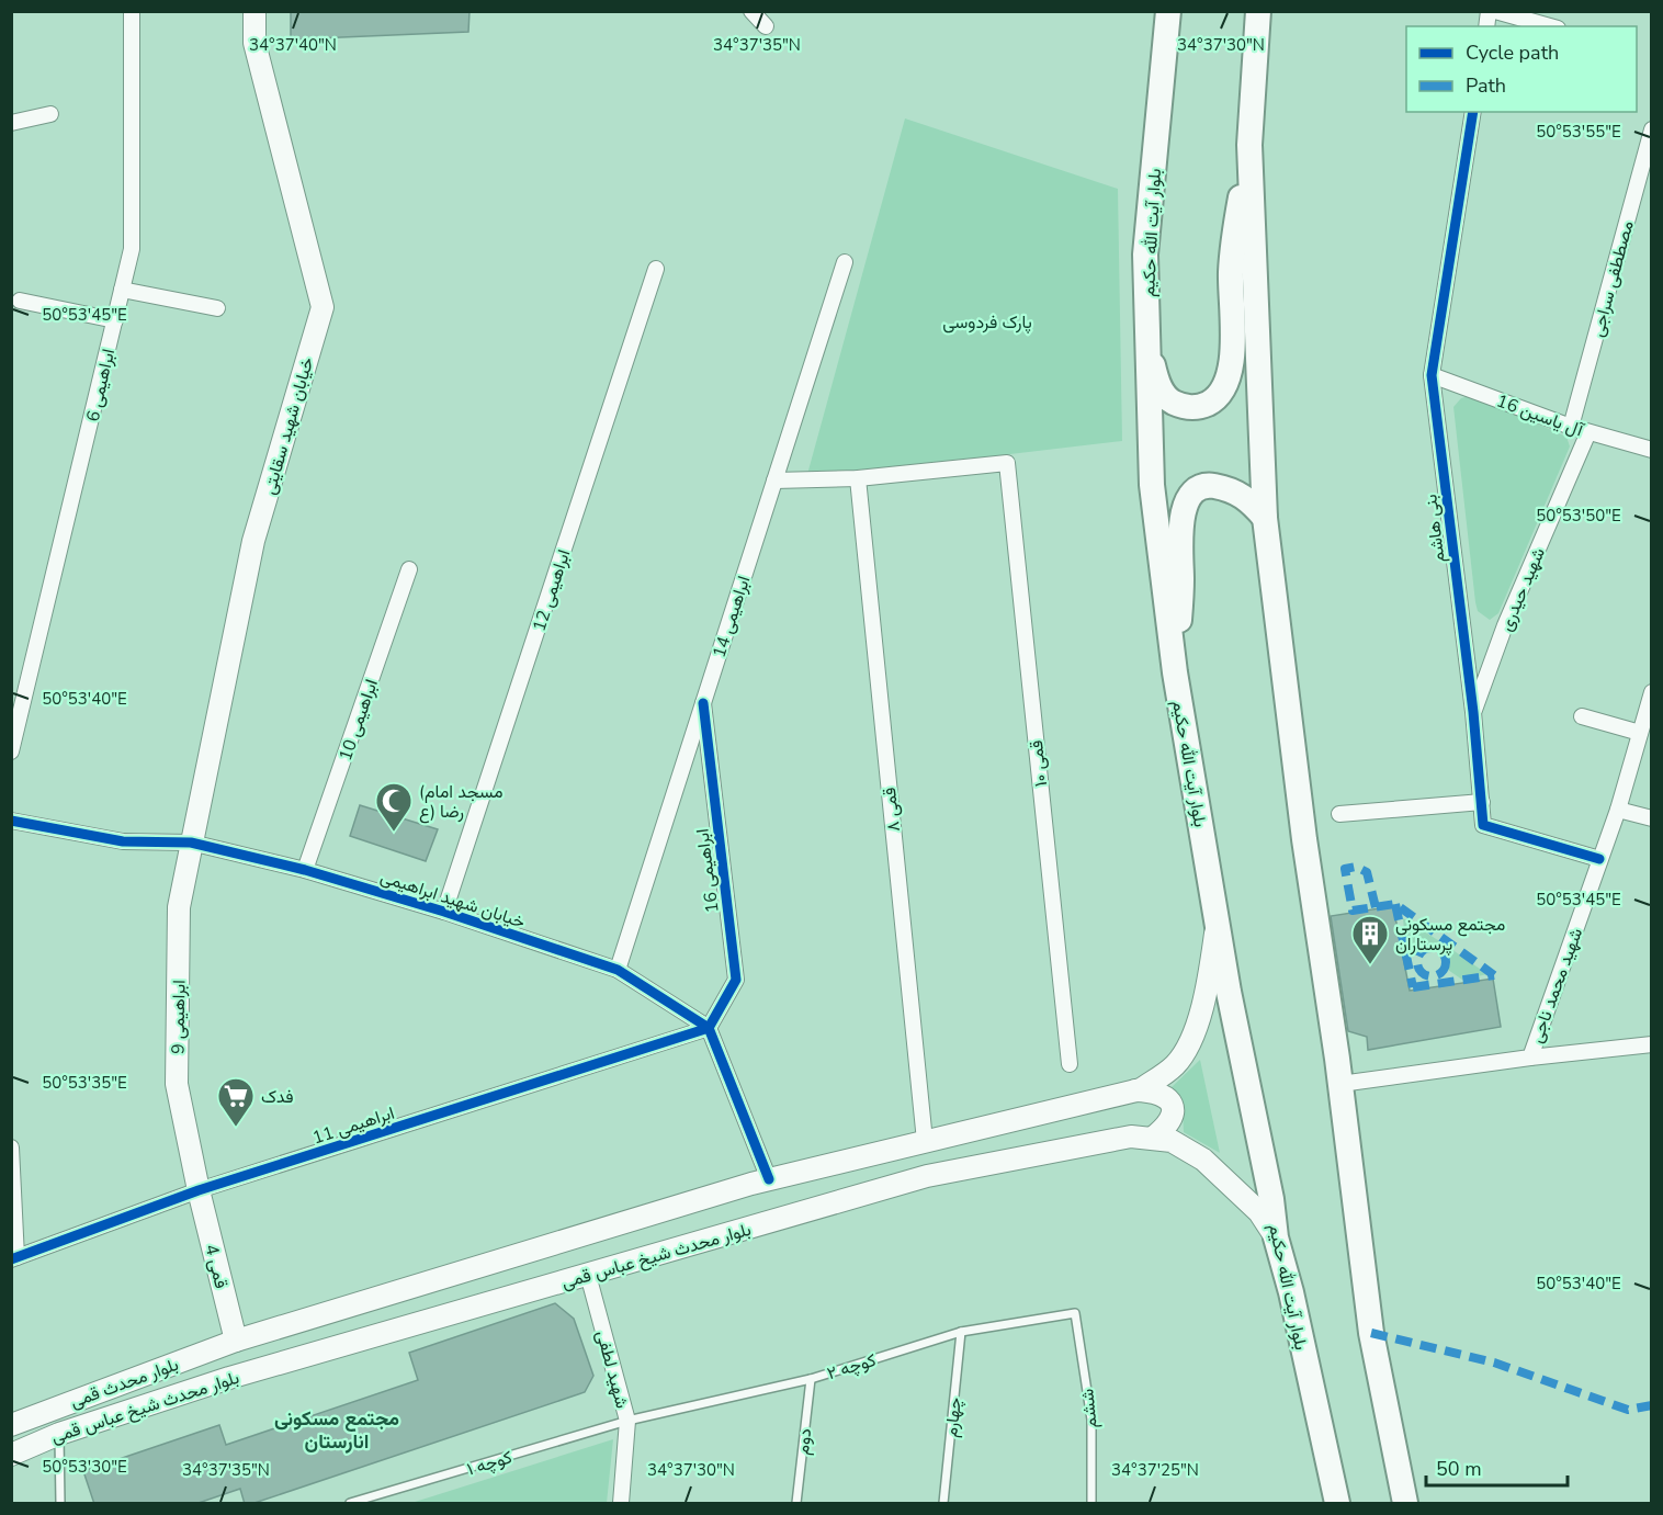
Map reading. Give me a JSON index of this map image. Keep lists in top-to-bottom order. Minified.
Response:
{"streets":{"main road":["بلوار آیت الله حکیم","خیابان شهید سقایتی","ابراهیمی 9","بلوار محدث شیخ عباس قمی","قمی 4","بلوار محدث قمی"],"street":["مصططفی سراجی","ابراهیمی 6","آل یاسین 16","بنی هاشم","شهید حیدری","ابراهیمی 12","ابراهیمی 14","ابراهیمی 10","قمی ۱۰","قمی ۸","ابراهیمی 16","خیابان شهید ابراهیمی","شهید محمد ناجی","ابراهیمی 11","شهید لطفی"],"lane":["کوچه ۲","ششم","چهارم","دوم","کوچه ۱"]},"crossings":[["بلوار آیت الله حکیم","بلوار محدث شیخ عباس قمی"],["مصططفی سراجی","آل یاسین 16"],["آل یاسین 16","بنی هاشم"],["آل یاسین 16","شهید حیدری"],["خیابان شهید سقایتی","خیابان شهید ابراهیمی"],["خیابان شهید سقایتی","ابراهیمی 9"],["بنی هاشم","شهید حیدری"],["بنی هاشم","شهید محمد ناجی"],["ابراهیمی 12","خیابان شهید ابراهیمی"],["ابراهیمی 14","ابراهیمی 16"],["ابراهیمی 14","خیابان شهید ابراهیمی"],["ابراهیمی 10","خیابان شهید ابراهیمی"],["قمی ۱۰","قمی ۸"],["قمی ۸","بلوار محدث شیخ عباس قمی"],["ابراهیمی 16","خیابان شهید ابراهیمی"],["ابراهیمی 16","ابراهیمی 11"],["خیابان شهید ابراهیمی","ابراهیمی 9"],["خیابان شهید ابراهیمی","ابراهیمی 11"],["ابراهیمی 9","ابراهیمی 11"],["ابراهیمی 9","قمی 4"],["ابراهیمی 11","قمی 4"],["بلوار محدث شیخ عباس قمی","قمی 4"],["بلوار محدث شیخ عباس قمی","شهید لطفی"],["بلوار محدث شیخ عباس قمی","بلوار محدث قمی"],["قمی 4","بلوار محدث قمی"],["کوچه ۲","شهید لطفی"],["کوچه ۲","ششم"],["کوچه ۲","چهارم"],["کوچه ۲","دوم"],["کوچه ۲","کوچه ۱"],["شهید لطفی","کوچه ۱"]],"districts":["مجتمع مسکونی انارستان"],"parks":["پارک فردوسی"],"places":{"mosque":["(مسجد امام رضا (ع"],"building":["مجتمع مسکونی پرستاران"],"supermarket":["فدک"]},"legend":["Cycle path","Path"],"scale_bar":"50 m","coordinates":["34°37'40\"N","34°37'35\"N","34°37'30\"N","50°53'55\"E","50°53'45\"E","50°53'50\"E","50°53'40\"E","50°53'35\"E","50°53'30\"E","34°37'25\"N"]}
